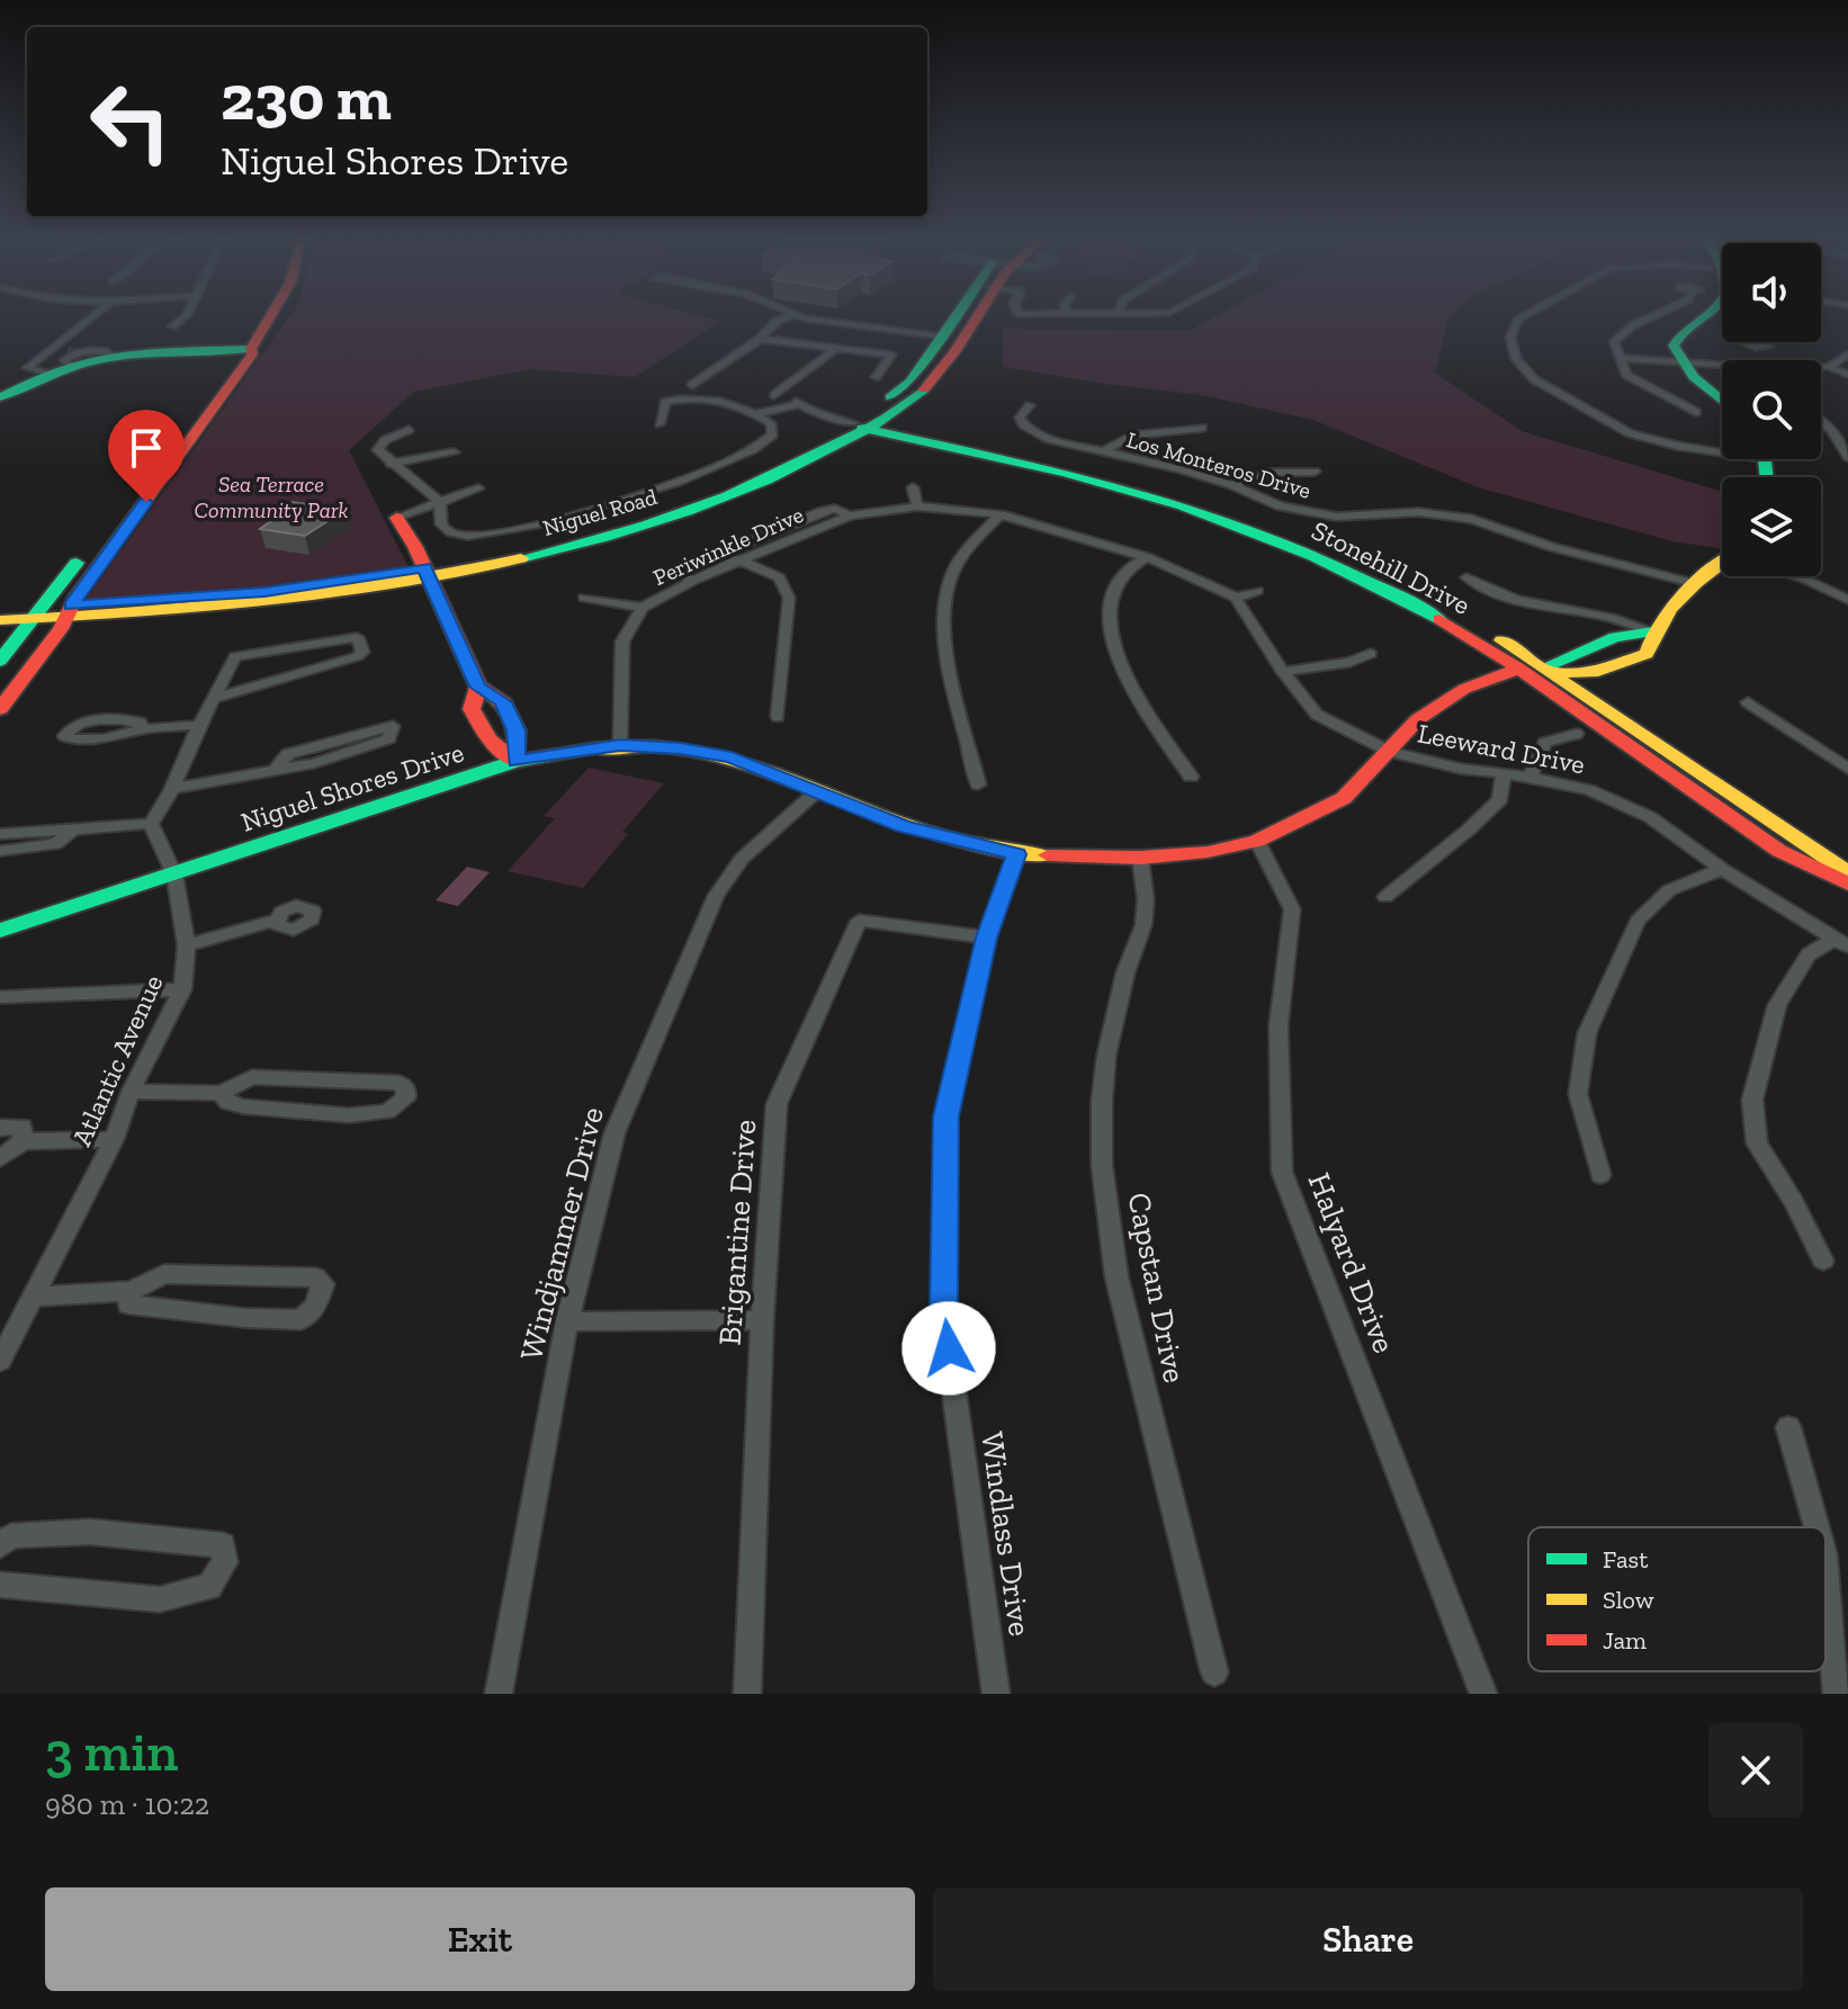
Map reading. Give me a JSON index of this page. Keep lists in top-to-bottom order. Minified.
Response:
{"streets":{"main road":["Niguel Road","Stonehill Drive","Niguel Shores Drive"],"street":["Los Monteros Drive","Periwinkle Drive","Leeward Drive","Atlantic Avenue","Brigantine Drive","Windjammer Drive","Halyard Drive","Capstan Drive","Windlass Drive"]},"crossings":[["Niguel Road","Stonehill Drive"],["Periwinkle Drive","Niguel Shores Drive"],["Stonehill Drive","Niguel Shores Drive"],["Leeward Drive","Niguel Shores Drive"],["Niguel Shores Drive","Atlantic Avenue"],["Niguel Shores Drive","Windjammer Drive"],["Niguel Shores Drive","Halyard Drive"],["Niguel Shores Drive","Capstan Drive"],["Niguel Shores Drive","Windlass Drive"],["Brigantine Drive","Windlass Drive"]],"parks":["Sea Terrace Community Park"],"legend":["Fast","Slow","Jam"],"page":{"turn":["230 m","Niguel Shores Drive"],"heading":["3 min","980 m · 10:22"],"buttons":["Exit","Share"]}}
